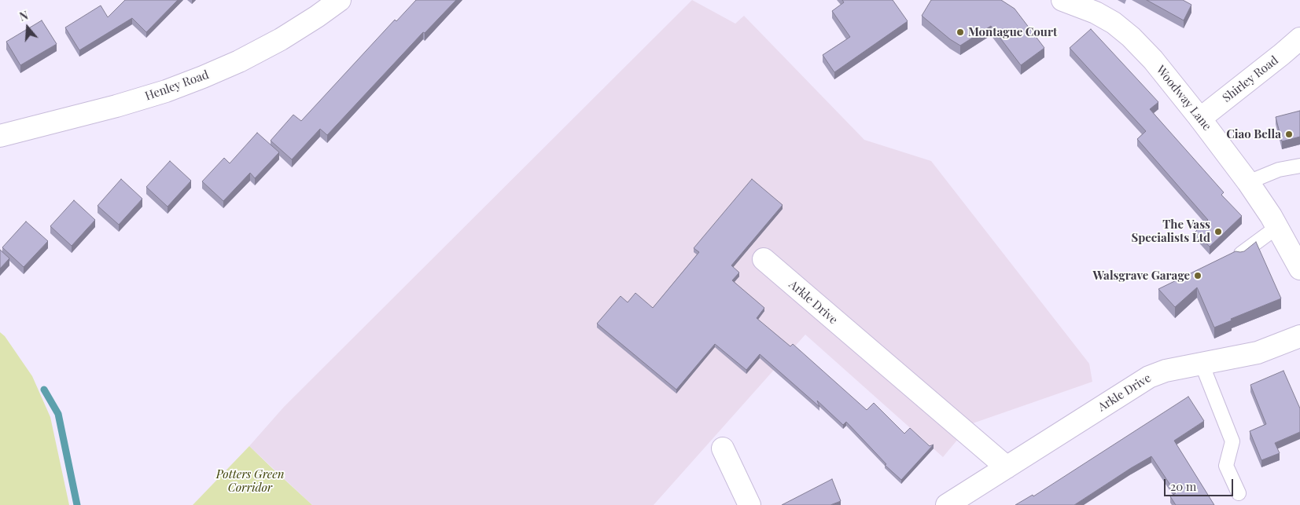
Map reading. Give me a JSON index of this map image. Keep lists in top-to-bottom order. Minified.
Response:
{"streets":{"street":["Shirley Road","Henley Road","Woodway Lane","Arkle Drive"]},"crossings":[["Shirley Road","Woodway Lane"]],"parks":["Potters Green Corridor"],"places":["Montague Court","Ciao Bella","The Vass Specialists Ltd","Walsgrave Garage"],"scale_bar":"20 m","north":"top"}
